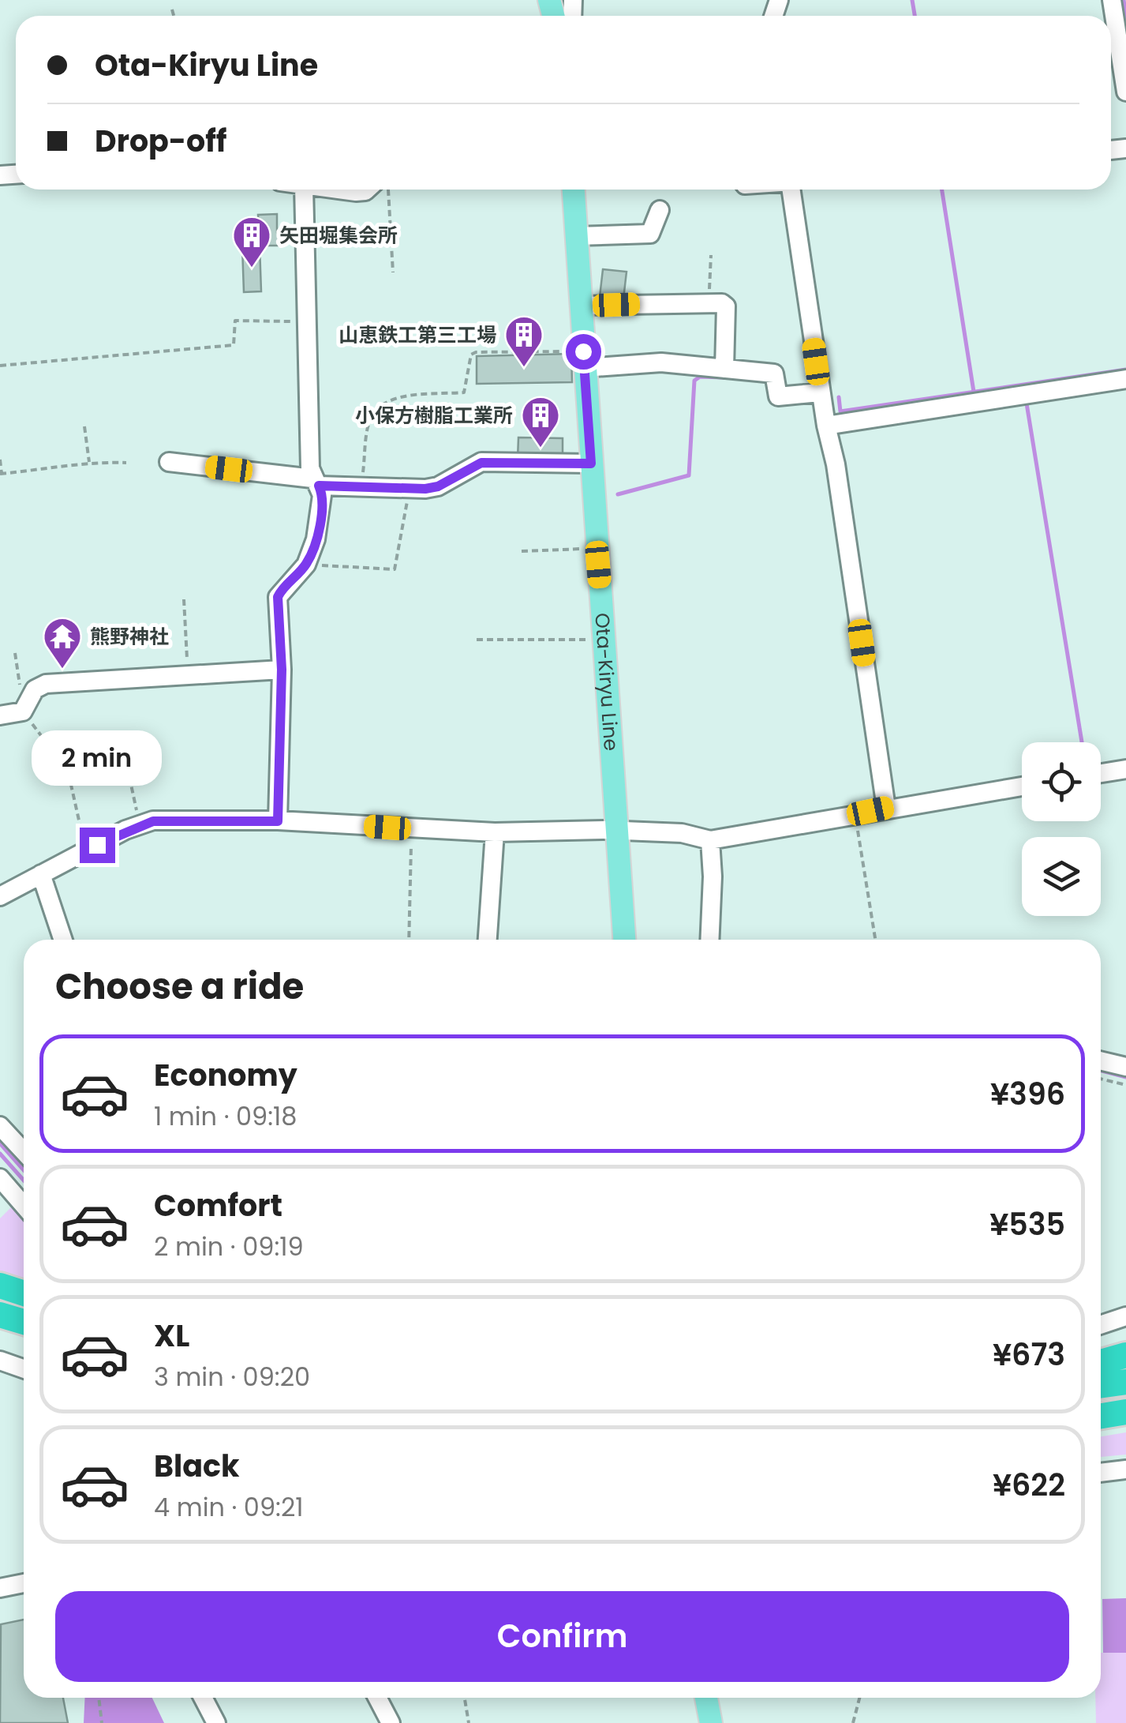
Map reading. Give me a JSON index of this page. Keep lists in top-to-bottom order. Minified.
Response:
{"streets":{"main road":["Ota-Kiryu Line"]},"places":{"building":["矢田堀集会所","山恵鉄工第三工場","小保方樹脂工業所"],"temple":["熊野神社"]},"page":{"banner":["Ota-Kiryu Line","Drop-off"],"bubble":"2 min","heading":"Choose a ride","list":[{"name":"Economy","note":"1 min · 09:18","value":"¥396"},{"name":"Comfort","note":"2 min · 09:19","value":"¥535"},{"name":"XL","note":"3 min · 09:20","value":"¥673"},{"name":"Black","note":"4 min · 09:21","value":"¥622"}],"buttons":"Confirm"}}
